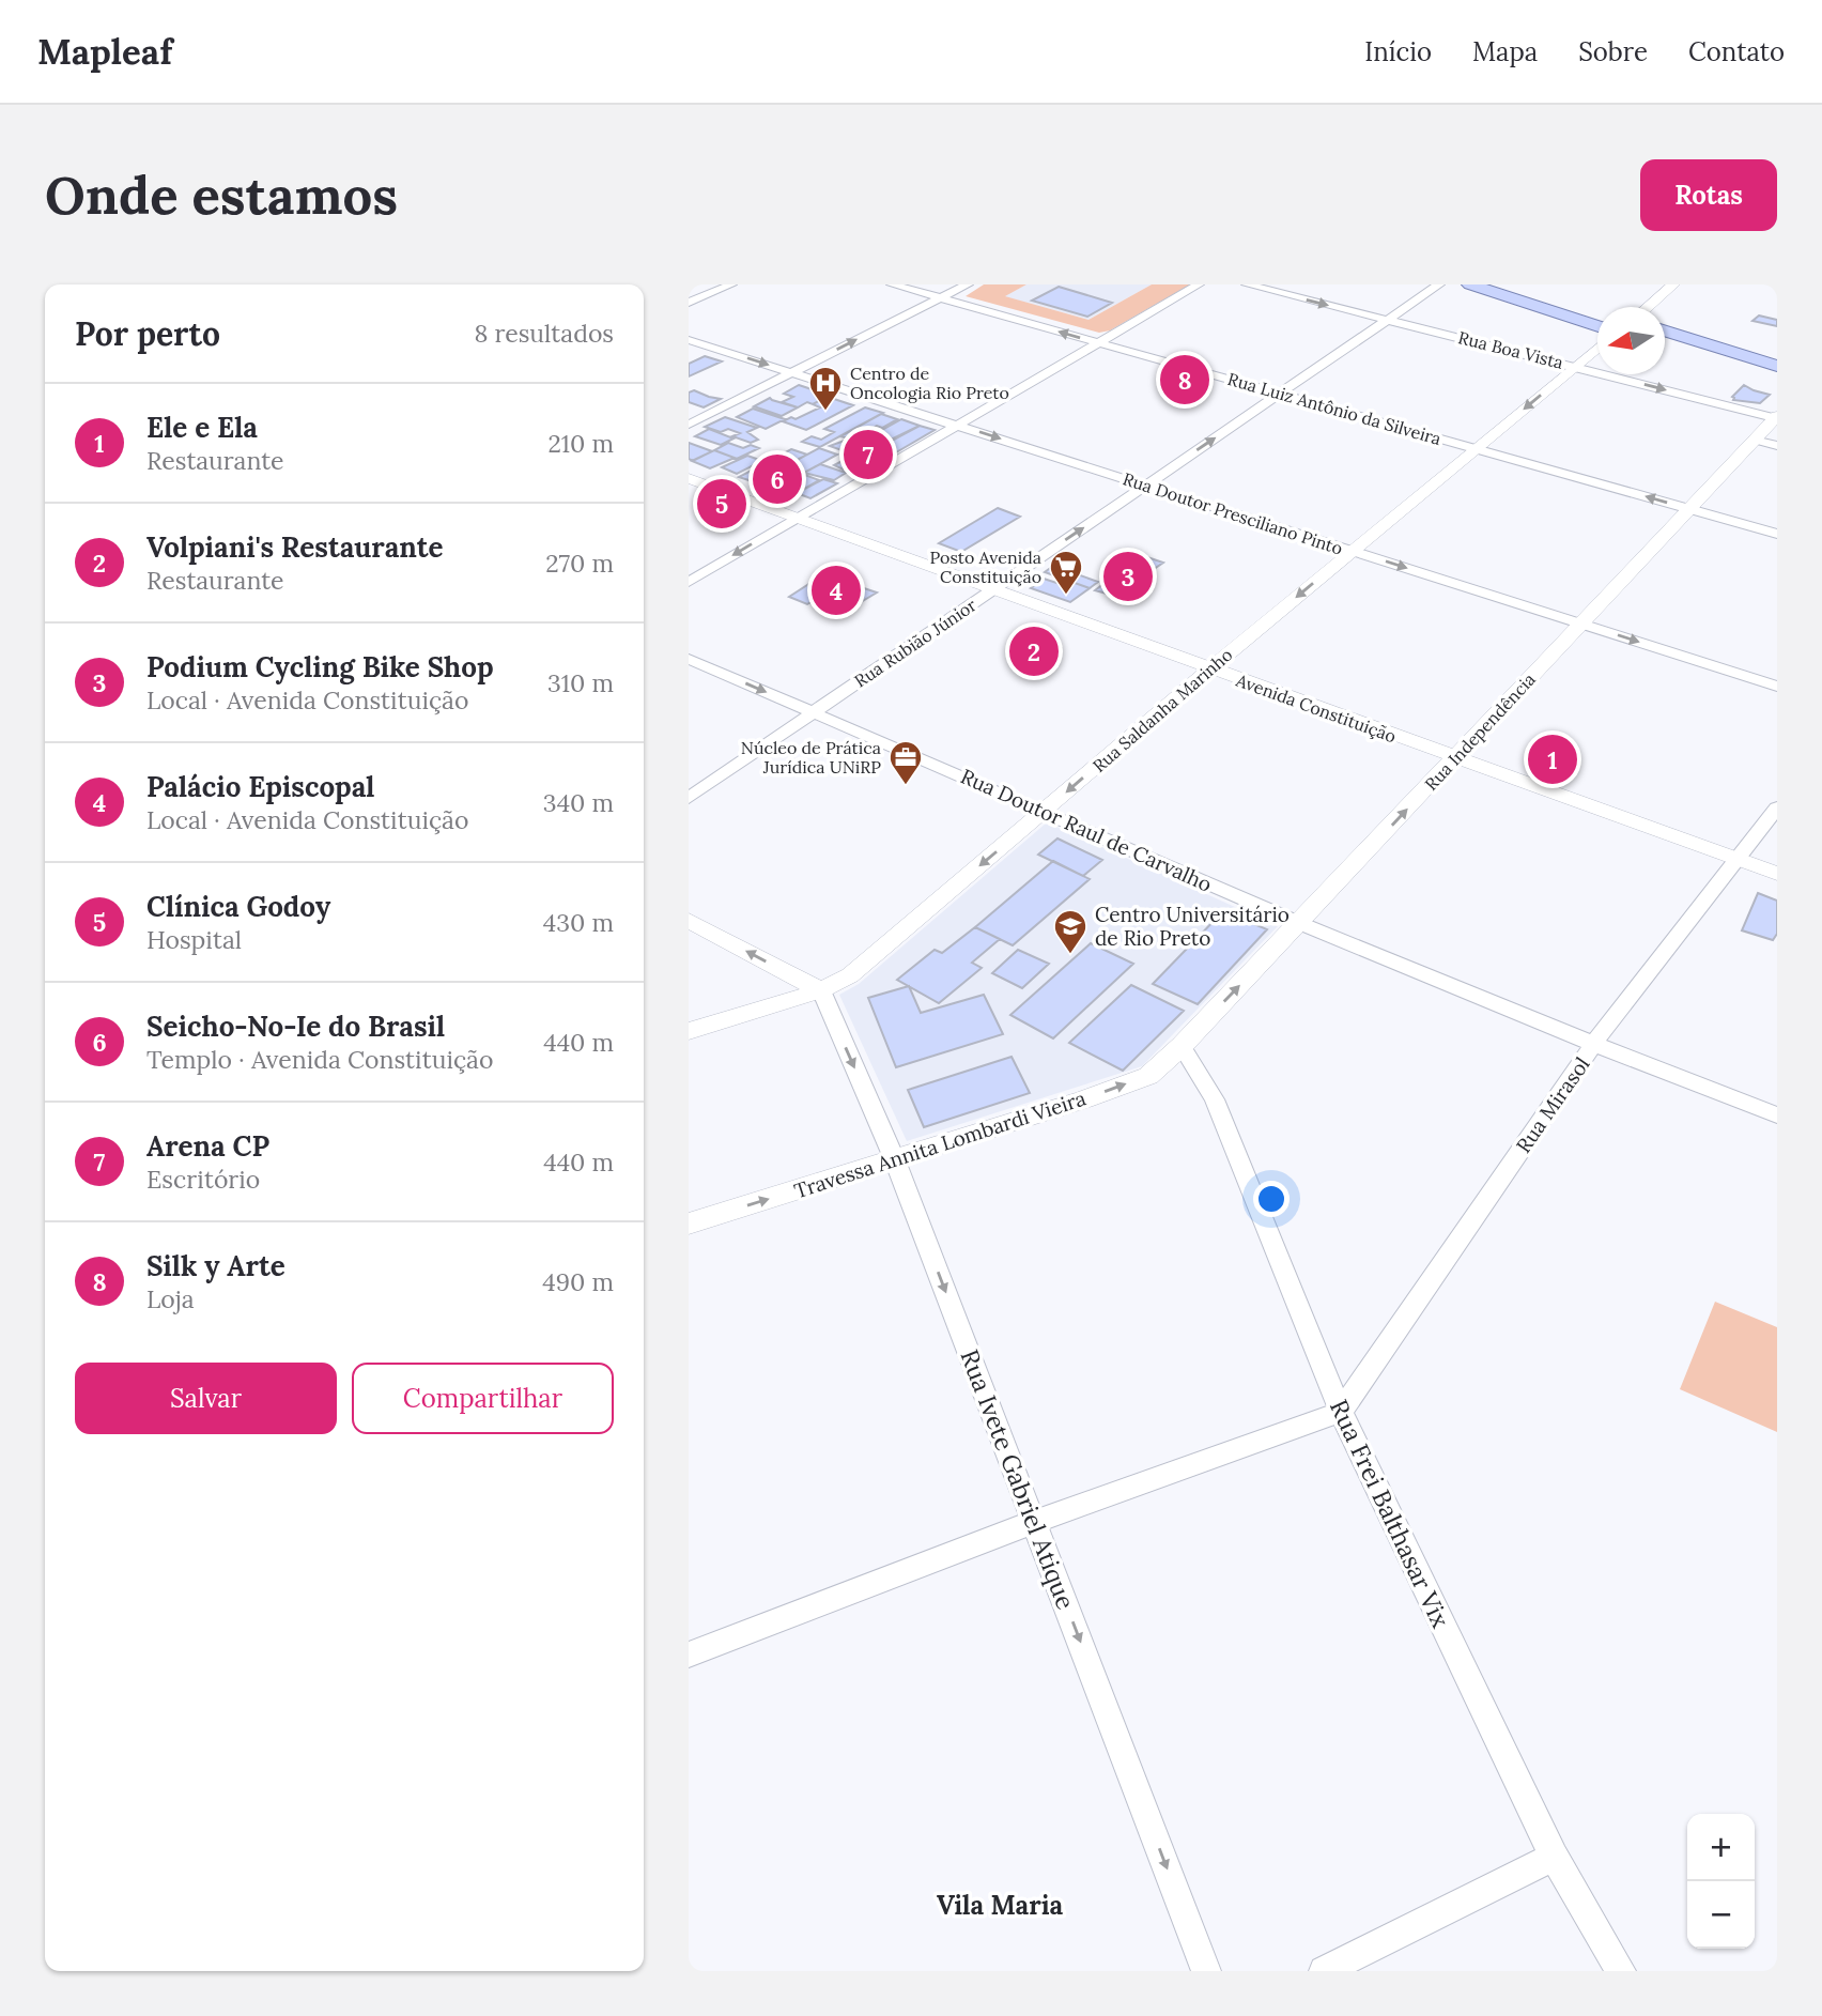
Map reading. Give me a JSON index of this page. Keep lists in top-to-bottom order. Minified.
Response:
{"streets":{"street":["Rua Boa Vista","Rua Luiz Antônio da Silveira","Rua Doutor Presciliano Pinto","Rua Rubião Júnior","Avenida Constituição","Rua Saldanha Marinho","Rua Independência","Rua Doutor Raul de Carvalho","Rua Mirasol","Travessa Annita Lombardi Vieira","Rua Ivete Gabriel Atique","Rua Frei Balthasar Vix"]},"crossings":[["Rua Boa Vista","Rua Rubião Júnior"],["Rua Boa Vista","Rua Saldanha Marinho"],["Rua Boa Vista","Rua Independência"],["Rua Luiz Antônio da Silveira","Rua Rubião Júnior"],["Rua Luiz Antônio da Silveira","Rua Saldanha Marinho"],["Rua Luiz Antônio da Silveira","Rua Independência"],["Rua Doutor Presciliano Pinto","Rua Rubião Júnior"],["Rua Doutor Presciliano Pinto","Rua Saldanha Marinho"],["Rua Doutor Presciliano Pinto","Rua Independência"],["Rua Rubião Júnior","Avenida Constituição"],["Rua Rubião Júnior","Rua Doutor Raul de Carvalho"],["Avenida Constituição","Rua Saldanha Marinho"],["Avenida Constituição","Rua Independência"],["Avenida Constituição","Rua Mirasol"],["Rua Saldanha Marinho","Rua Doutor Raul de Carvalho"],["Rua Saldanha Marinho","Rua Ivete Gabriel Atique"],["Rua Independência","Rua Doutor Raul de Carvalho"],["Rua Independência","Travessa Annita Lombardi Vieira"],["Rua Independência","Rua Frei Balthasar Vix"],["Rua Doutor Raul de Carvalho","Rua Mirasol"],["Rua Mirasol","Rua Frei Balthasar Vix"],["Travessa Annita Lombardi Vieira","Rua Ivete Gabriel Atique"],["Travessa Annita Lombardi Vieira","Rua Frei Balthasar Vix"]],"one_way":["Rua Boa Vista","Rua Luiz Antônio da Silveira","Rua Doutor Presciliano Pinto","Rua Saldanha Marinho","Rua Independência","Travessa Annita Lombardi Vieira","Rua Ivete Gabriel Atique"],"districts":["Vila Maria"],"places":{"hospital":["Centro de Oncologia Rio Preto"],"supermarket":["Posto Avenida Constituição"],"office":["Núcleo de Prática Jurídica UNiRP"],"school or university":["Centro Universitário de Rio Preto"]},"north":"left","page":{"header":"Mapleaf","nav":["Início","Mapa","Sobre","Contato"],"buttons":["Rotas",["Salvar","Compartilhar"]],"title":"Onde estamos","heading":["Por perto","8 resultados"],"pins":["8","7","6","5","3","4","2","1"],"list":[{"mark":"1","name":"Ele e Ela","note":"Restaurante","value":"210 m"},{"mark":"2","name":"Volpiani's Restaurante","note":"Restaurante","value":"270 m"},{"mark":"3","name":"Podium Cycling Bike Shop","note":"Local · Avenida Constituição","value":"310 m"},{"mark":"4","name":"Palácio Episcopal","note":"Local · Avenida Constituição","value":"340 m"},{"mark":"5","name":"Clínica Godoy","note":"Hospital","value":"430 m"},{"mark":"6","name":"Seicho-No-Ie do Brasil","note":"Templo · Avenida Constituição","value":"440 m"},{"mark":"7","name":"Arena CP","note":"Escritório","value":"440 m"},{"mark":"8","name":"Silk y Arte","note":"Loja","value":"490 m"}],"map_buttons":["+","−"]}}
